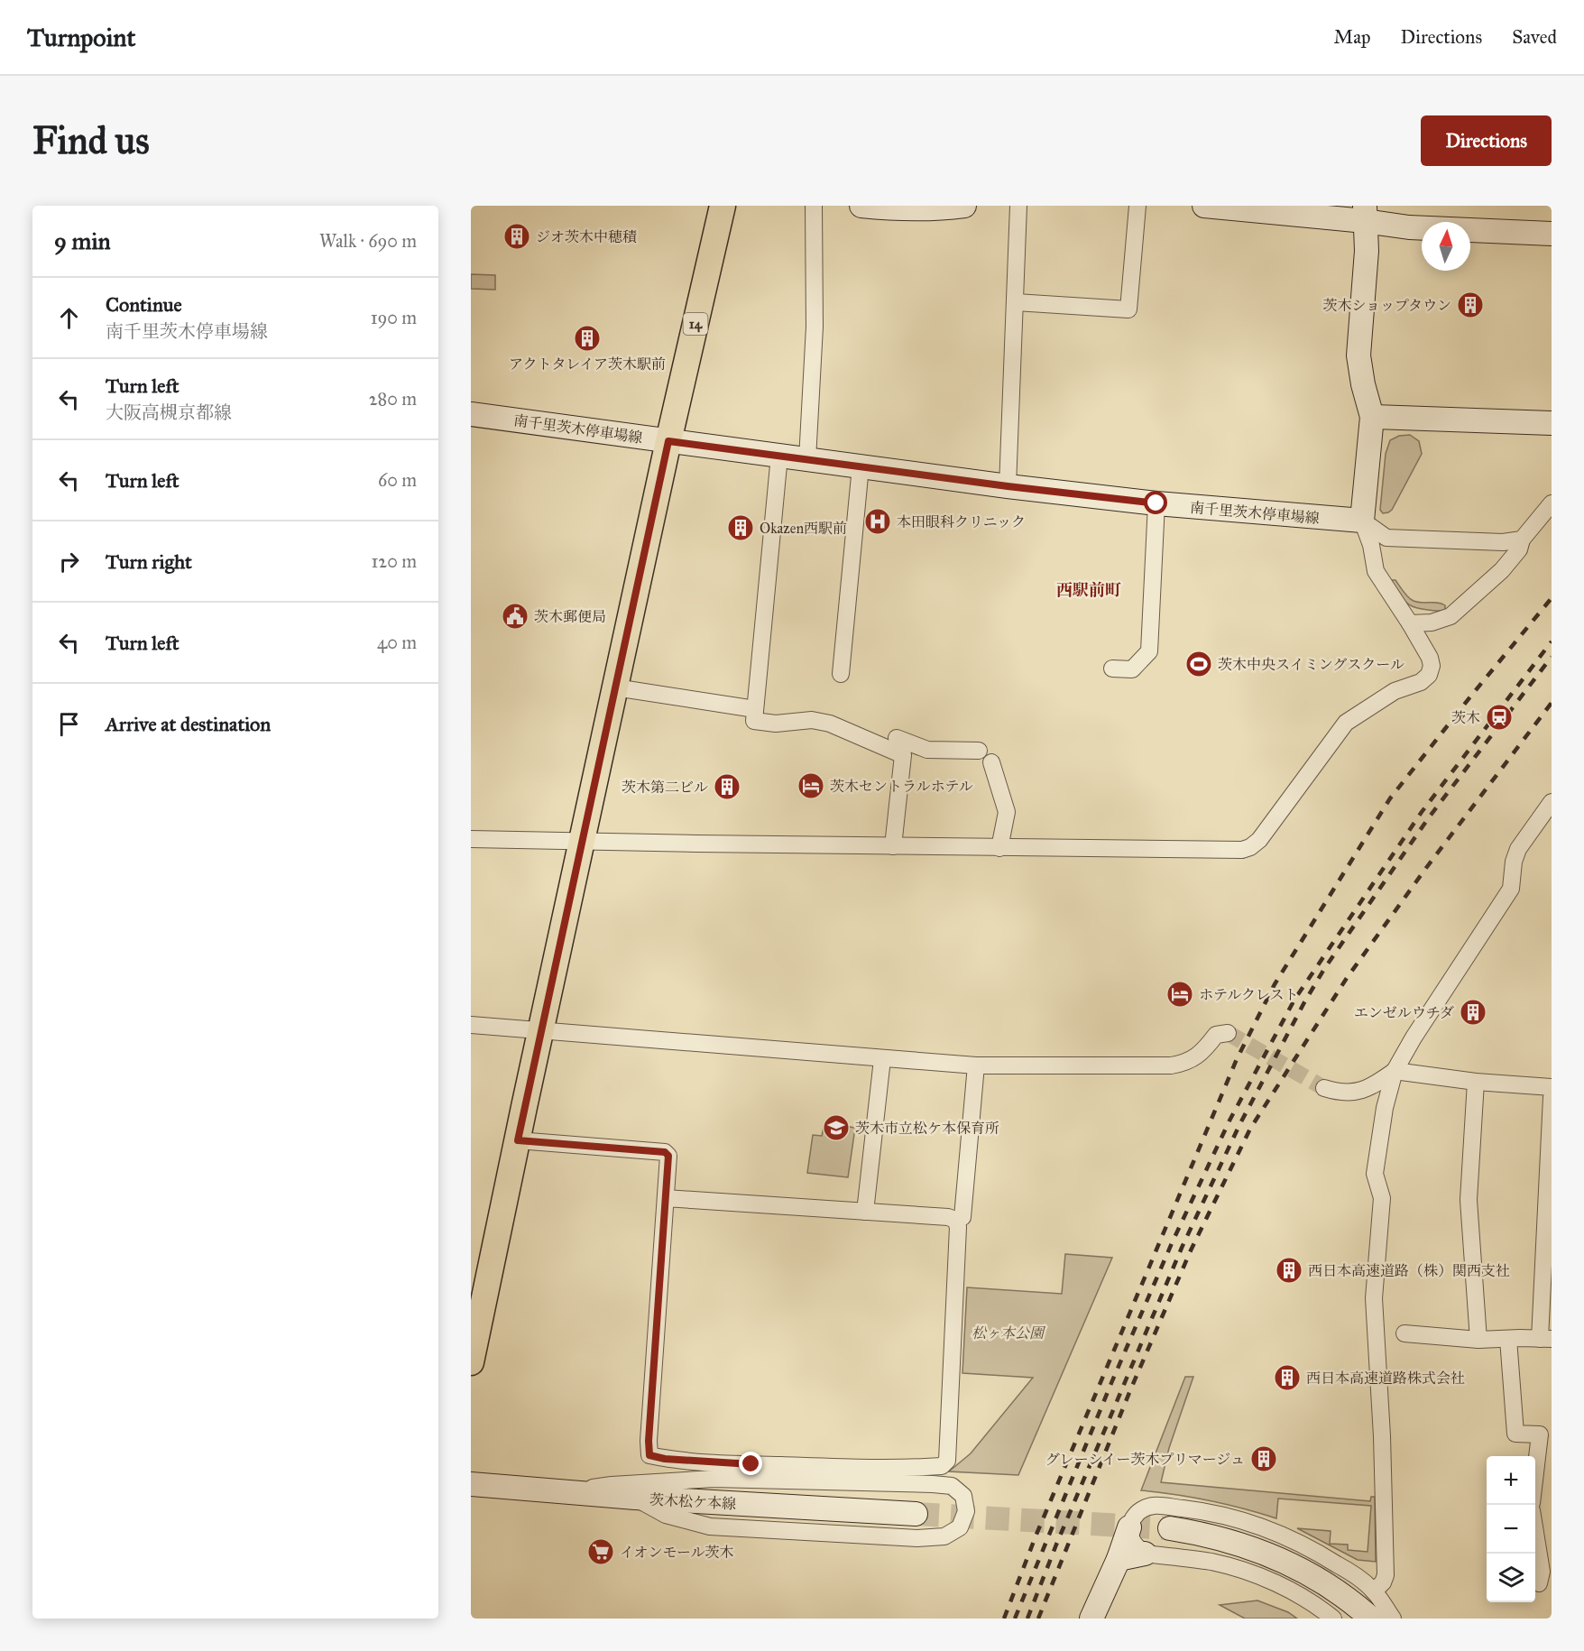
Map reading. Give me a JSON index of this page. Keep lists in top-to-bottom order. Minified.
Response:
{"streets":{"main road":["14","南千里茨木停車場線","茨木松ケ本線"]},"crossings":[["14","南千里茨木停車場線"]],"districts":["西駅前町"],"parks":["松ヶ本公園"],"places":{"building":["ジオ茨木中穂積","茨木ショップタウン","アクトタレイア茨木駅前","Okazen西駅前","茨木第二ビル","エンゼルウチダ","西日本高速道路（株）関西支社","西日本高速道路株式会社","グレーシイー茨木プリマージュ"],"hospital":["本田眼科クリニック"],"public building":["茨木郵便局"],"sports":["茨木中央スイミングスクール"],"station":["茨木"],"hotel":["茨木セントラルホテル","ホテルクレスト"],"school or university":["茨木市立松ケ本保育所"],"supermarket":["イオンモール茨木"]},"north":"top","page":{"header":"Turnpoint","nav":["Map","Directions","Saved"],"buttons":"Directions","title":"Find us","heading":["9 min","Walk · 690 m"],"list":[["Continue","南千里茨木停車場線","190 m"],["Turn left","大阪高槻京都線","280 m"],["Turn left","60 m"],["Turn right","120 m"],["Turn left","40 m"],"Arrive at destination"],"map_buttons":["+","−"]}}
